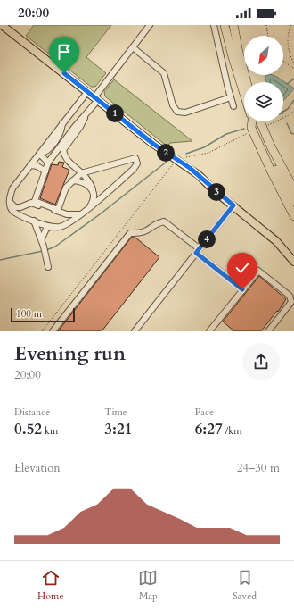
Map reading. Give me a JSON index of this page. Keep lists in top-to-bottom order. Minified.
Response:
{"scale_bar":"100 m","north":"bottom left","page":{"status":"20:00","pins":["1","2","3","4"],"scale":"100 m","heading":["Evening run","20:00"],"stats":[["Distance","0.52 km"],["Time","3:21"],["Pace","6:27 /km"]],"chart":["Elevation","24–30 m"],"tabs":["Home","Map","Saved"]}}
